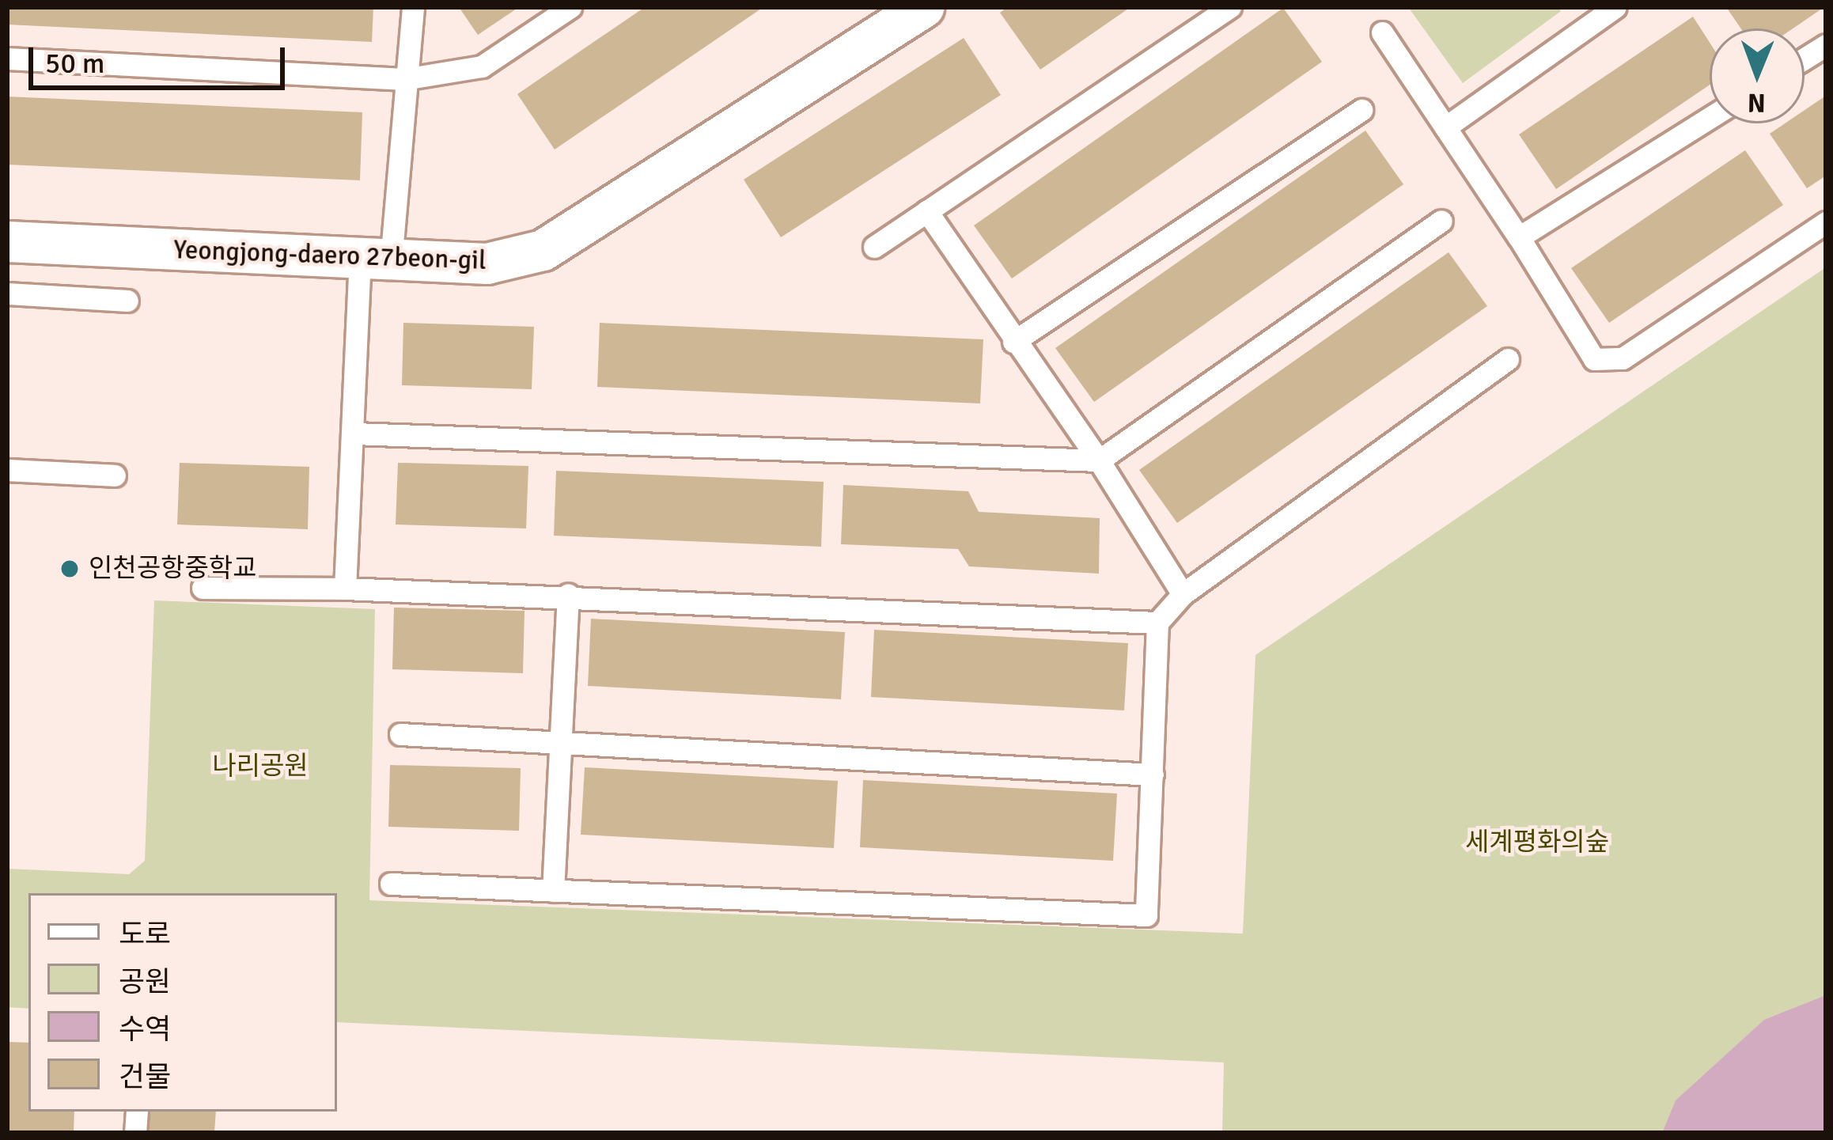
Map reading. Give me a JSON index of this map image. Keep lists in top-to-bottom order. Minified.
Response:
{"streets":{"street":["Yeongjong-daero 27beon-gil"]},"parks":["나리공원","세계평화의숲"],"places":["인천공항중학교"],"legend":["도로","공원","수역","건물"],"scale_bar":"50 m","north":"bottom"}
